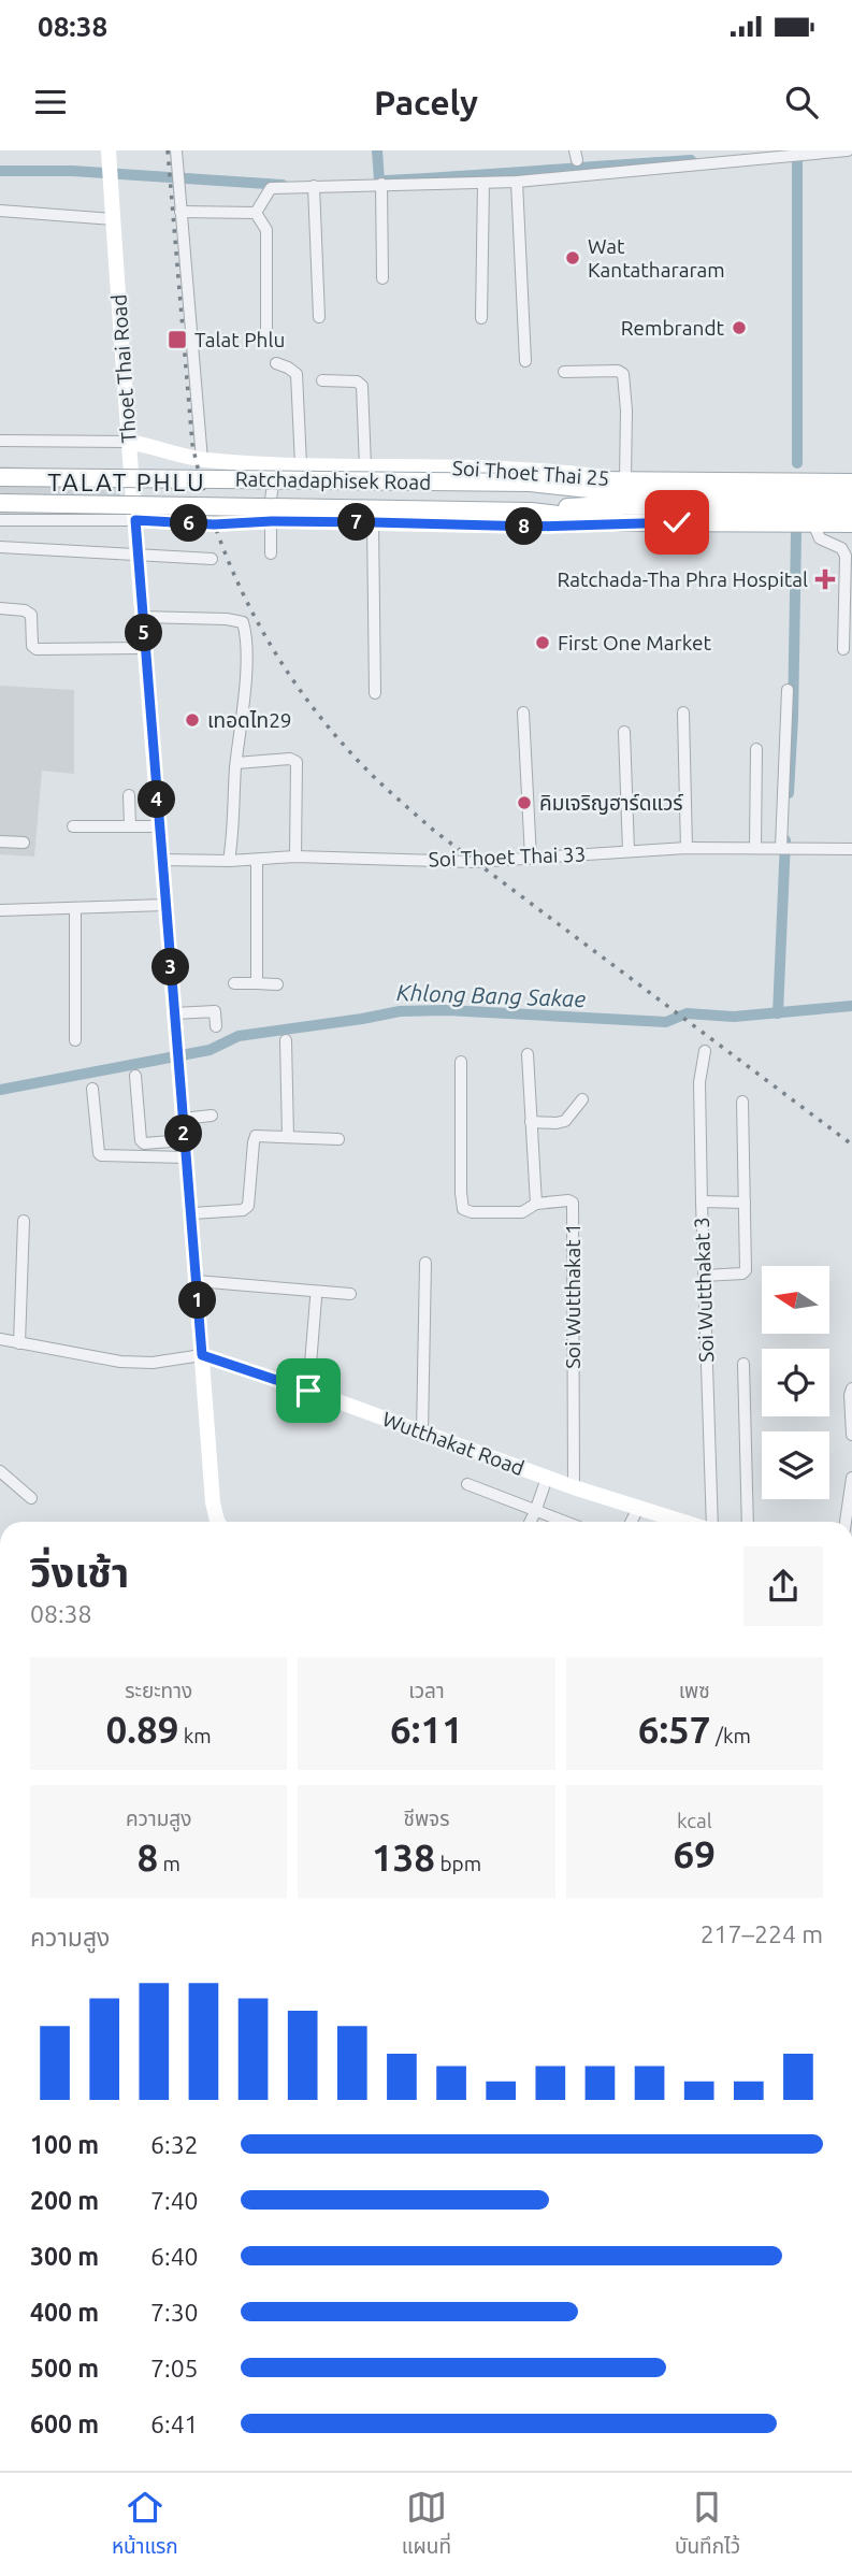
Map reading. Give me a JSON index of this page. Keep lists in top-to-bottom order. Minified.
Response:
{"streets":{"main road":["Thoet Thai Road","Soi Thoet Thai 25","Ratchadaphisek Road","Wutthakat Road"],"street":["Soi Thoet Thai 33","Soi Wutthakat 3","Soi Wutthakat 1"]},"crossings":[["Thoet Thai Road","Soi Thoet Thai 25"],["Thoet Thai Road","Soi Thoet Thai 33"],["Thoet Thai Road","Wutthakat Road"],["Soi Thoet Thai 25","Ratchadaphisek Road"],["Soi Wutthakat 1","Wutthakat Road"]],"districts":["TALAT PHLU"],"water":["Khlong Bang Sakae"],"places":{"other":["Wat Kantathararam","Rembrandt","First One Market","เทอดไท29","คิมเจริญฮาร์ดแวร์"],"transit":["Talat Phlu"],"health":["Ratchada-Tha Phra Hospital"]},"north":"left","page":{"status":"08:38","header":"Pacely","pins":["7","6","8","5","4","3","2","1"],"heading":["วิ่งเช้า","08:38"],"stats":[["ระยะทาง","0.89 km"],["เวลา","6:11"],["เพซ","6:57 /km"],["ความสูง","8 m"],["ชีพจร","138 bpm"],["kcal","69"]],"chart":["ความสูง","217–224 m"],"list":[{"name":"100 m","note":"6:32"},{"name":"200 m","note":"7:40"},{"name":"300 m","note":"6:40"},{"name":"400 m","note":"7:30"},{"name":"500 m","note":"7:05"},{"name":"600 m","note":"6:41"}],"tabs":["หน้าแรก","แผนที่","บันทึกไว้"]}}
